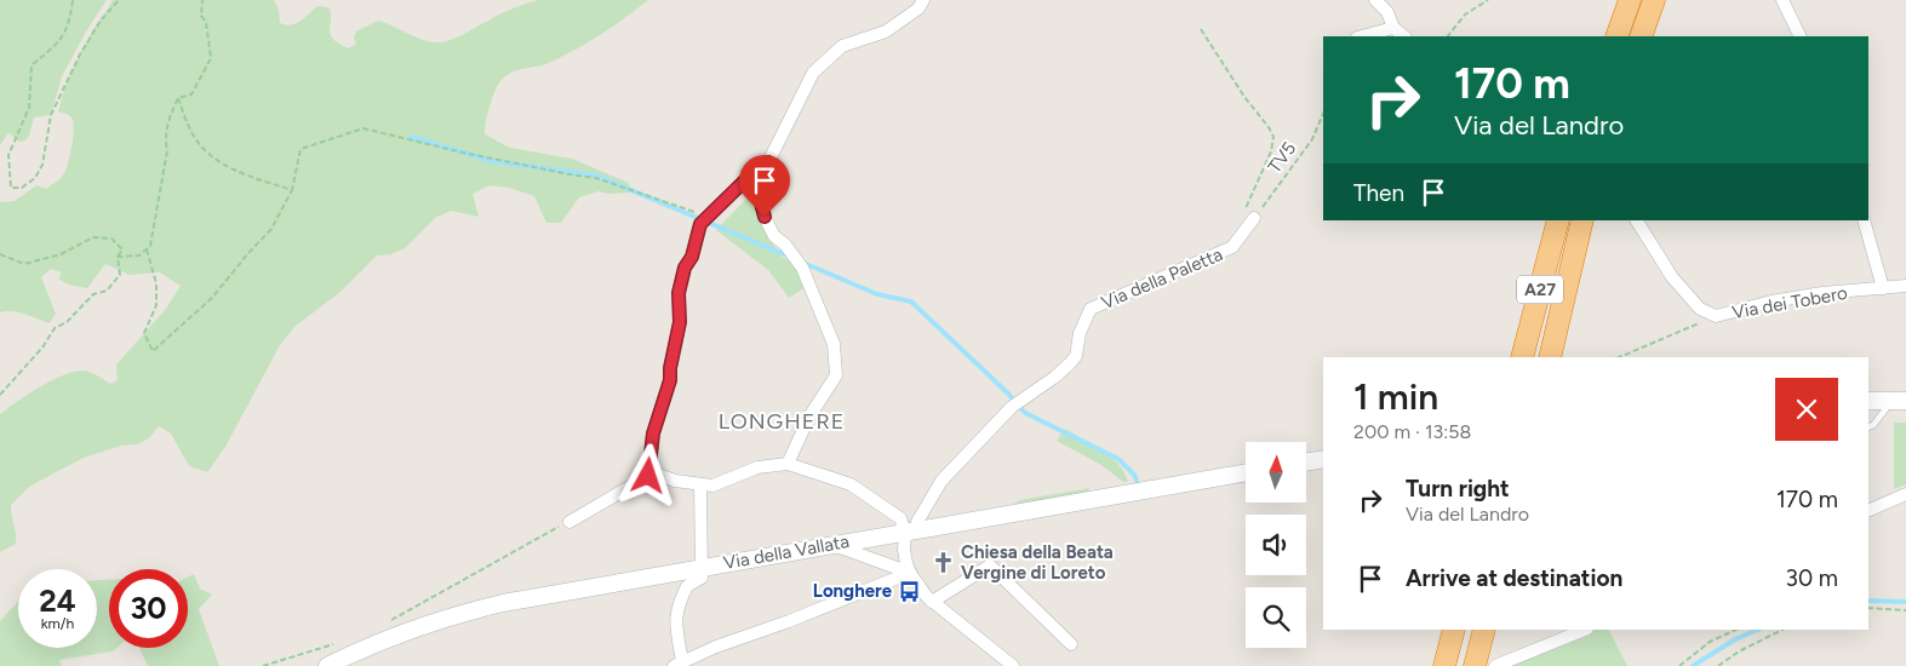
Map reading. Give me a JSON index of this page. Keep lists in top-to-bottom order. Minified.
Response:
{"streets":{"highway":["A27"],"main road":["Via della Vallata"],"street":["Via della Paletta","Via dei Tobero"],"path":["TV5"]},"crossings":[["TV5","Via della Paletta"],["Via della Paletta","Via della Vallata"]],"districts":["LONGHERE"],"places":{"church":["Chiesa della Beata Vergine di Loreto"],"bus stop":["Longhere"]},"north":"top","page":{"turn":["170 m","Via del Landro"],"then":"Then","heading":["1 min","200 m · 13:58"],"list":[{"name":"Turn right","note":"Via del Landro","value":"170 m"},{"name":"Arrive at destination","value":"30 m"}],"speed":"24 km/h","limit":"30"}}
